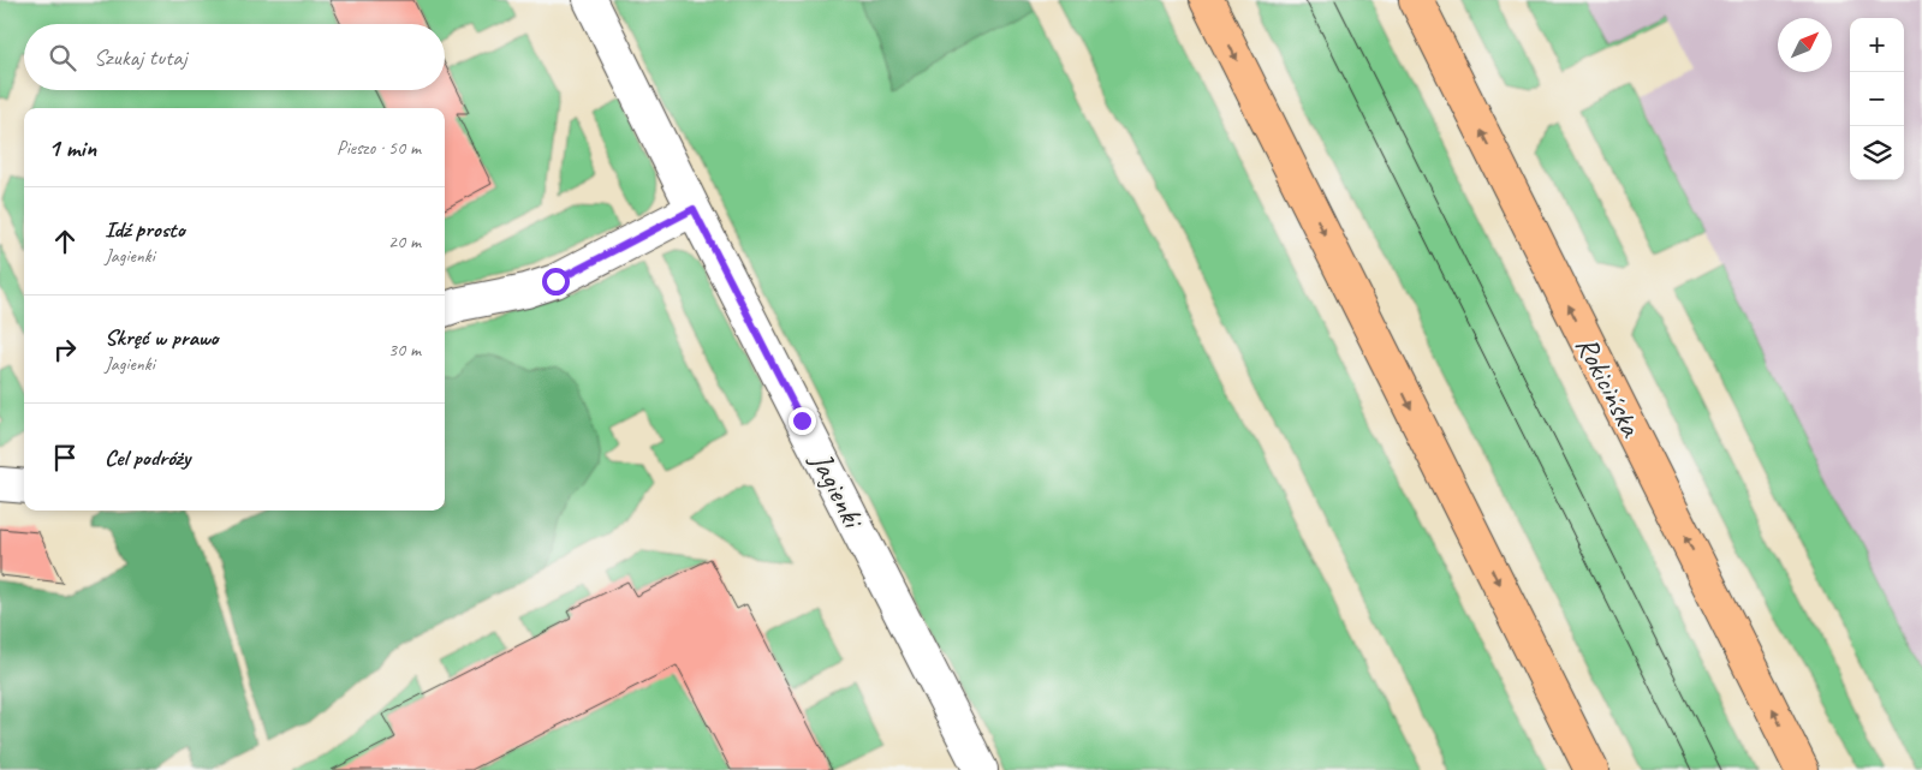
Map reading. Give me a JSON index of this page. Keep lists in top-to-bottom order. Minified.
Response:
{"streets":{"main road":["Rokicińska"],"street":["Jagienki"]},"north":"top right","page":{"map_buttons":["+","−"],"search":"Szukaj tutaj","heading":["1 min","Pieszo · 50 m"],"list":[["Idź prosto","Jagienki","20 m"],["Skręć w prawo","Jagienki","30 m"],"Cel podróży"]}}
